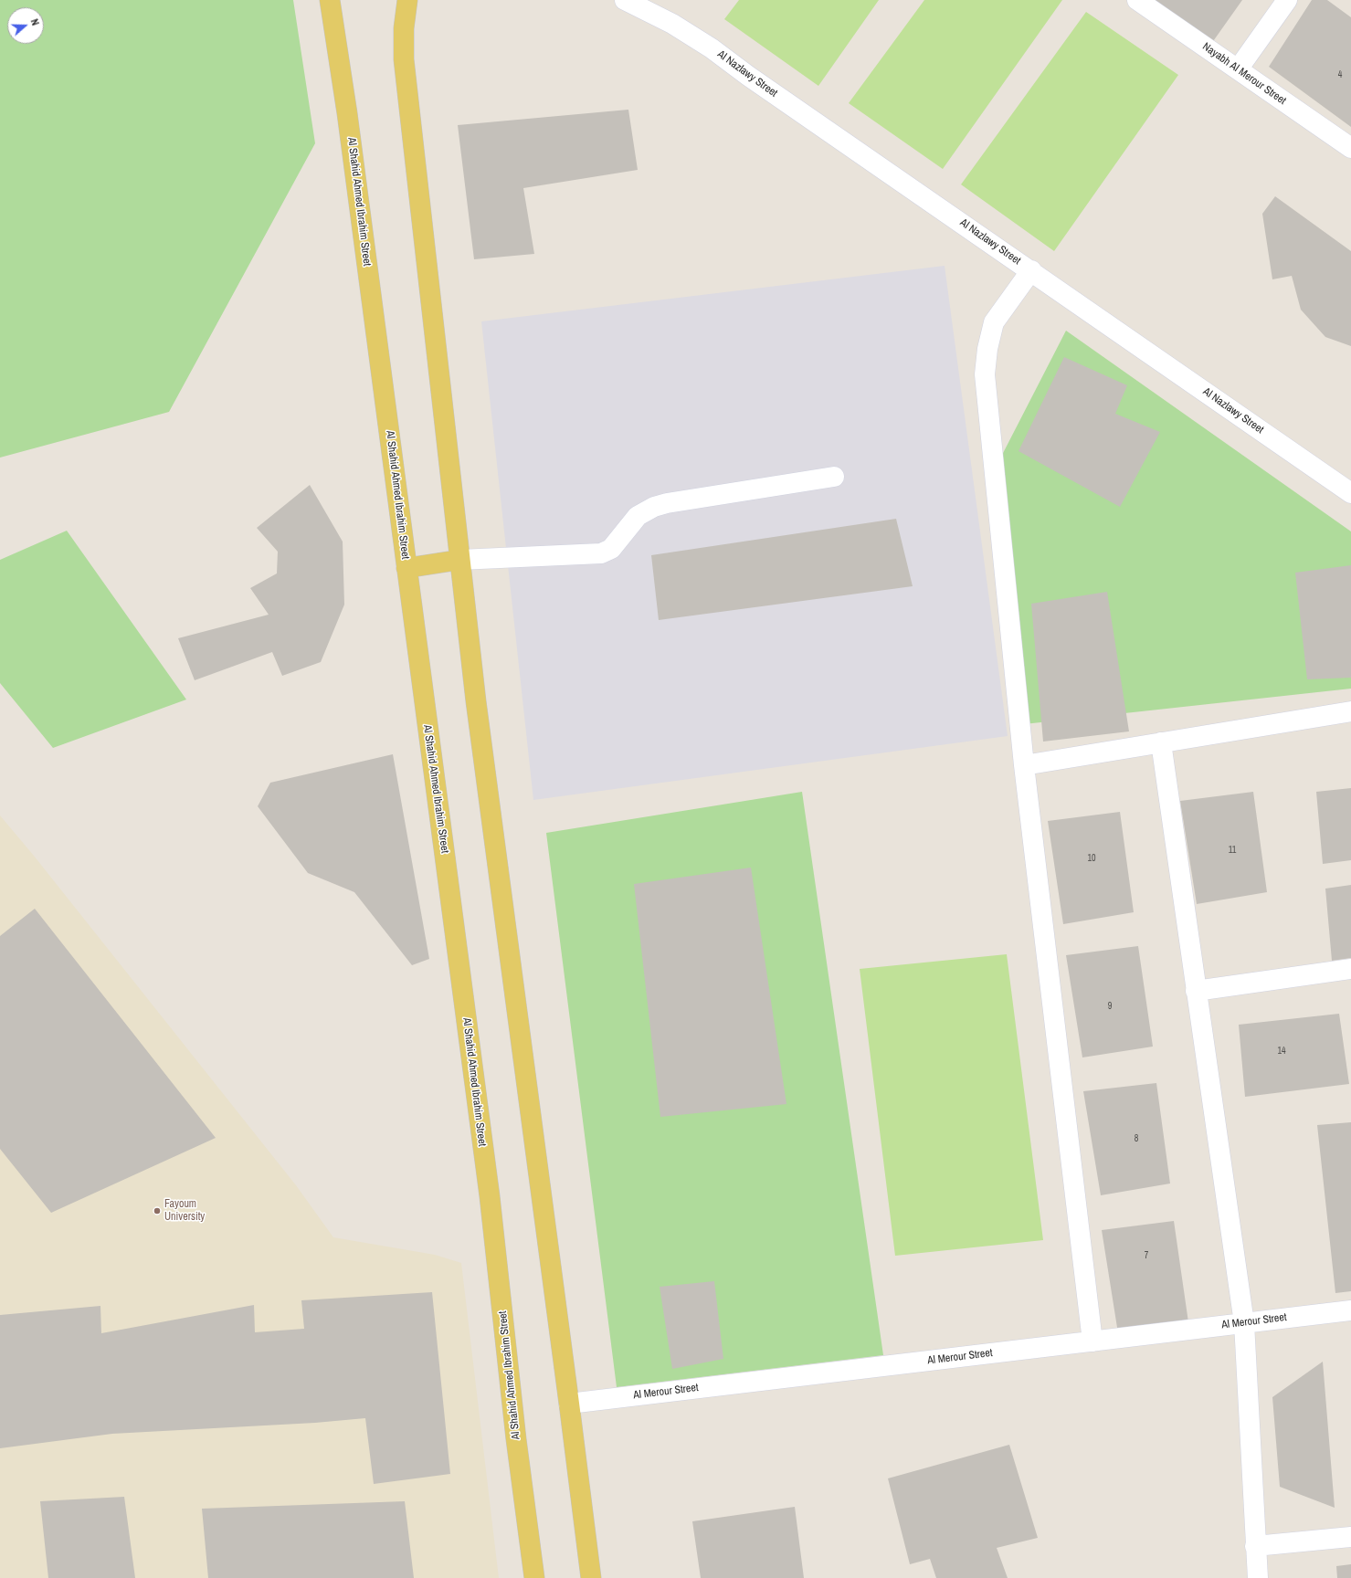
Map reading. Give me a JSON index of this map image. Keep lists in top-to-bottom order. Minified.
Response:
{"streets":{"main road":["Al Shahid Ahmed Ibrahim Street"],"street":["Al Nazlawy Street","Nayabh Al Merour Street","Al Merour Street"]},"places":["Fayoum University"],"house_numbers":["4","11","10","9","14","8","7"],"north":"right"}
